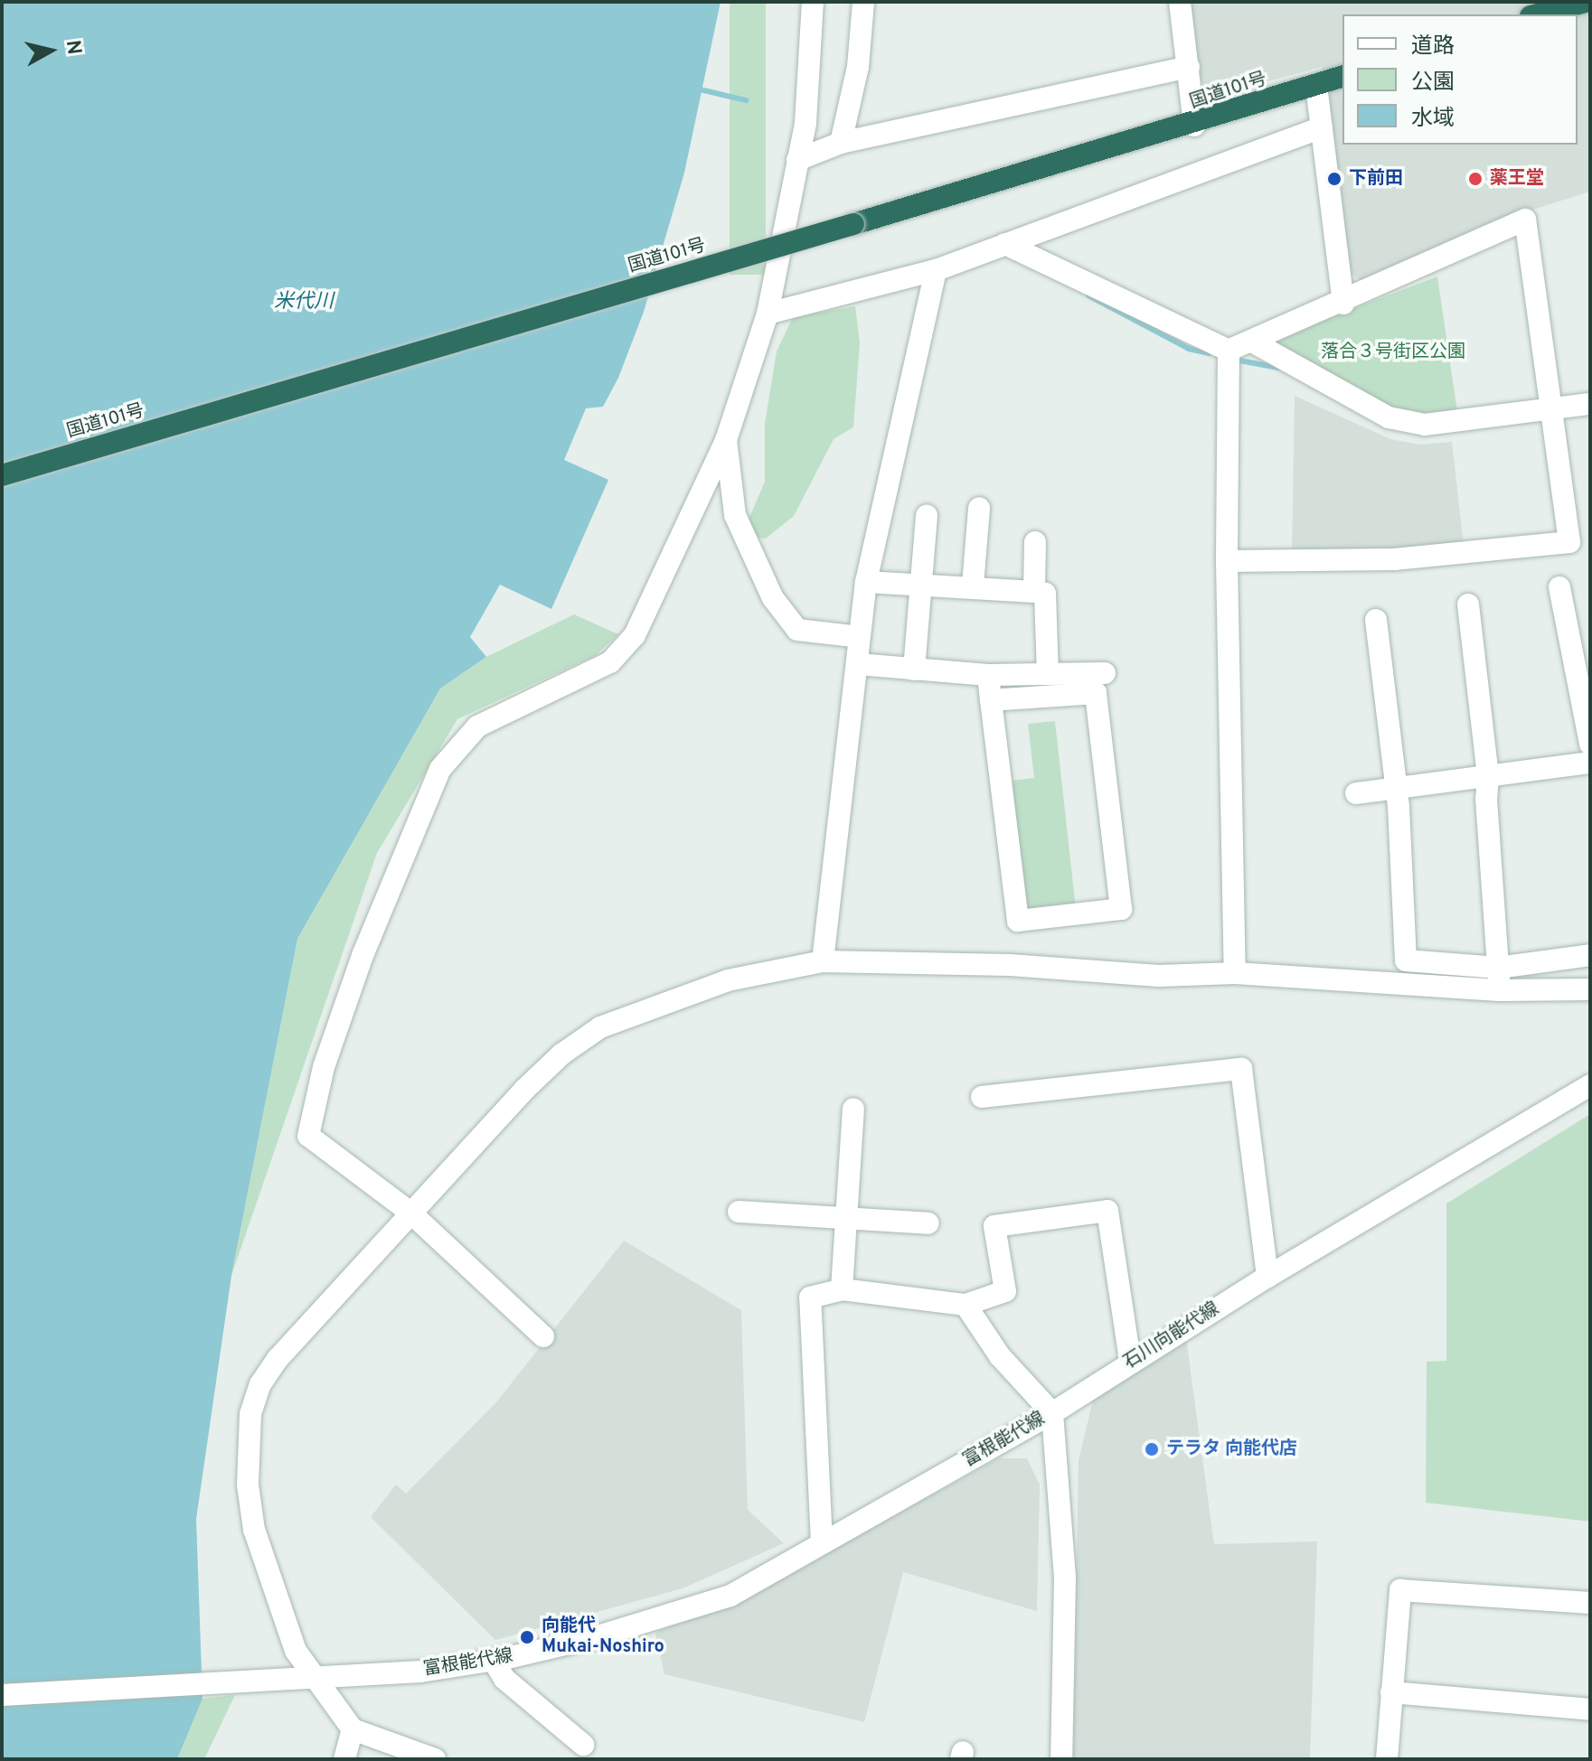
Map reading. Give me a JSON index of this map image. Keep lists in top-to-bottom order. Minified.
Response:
{"streets":{"highway":["国道101号"],"street":["石川向能代線","富根能代線"]},"crossings":[["石川向能代線","富根能代線"]],"water":["米代川"],"parks":["落合３号街区公園"],"places":["下前田","薬王堂","テラタ 向能代店","向能代 Mukai-Noshiro"],"legend":["道路","公園","水域"],"north":"right"}
